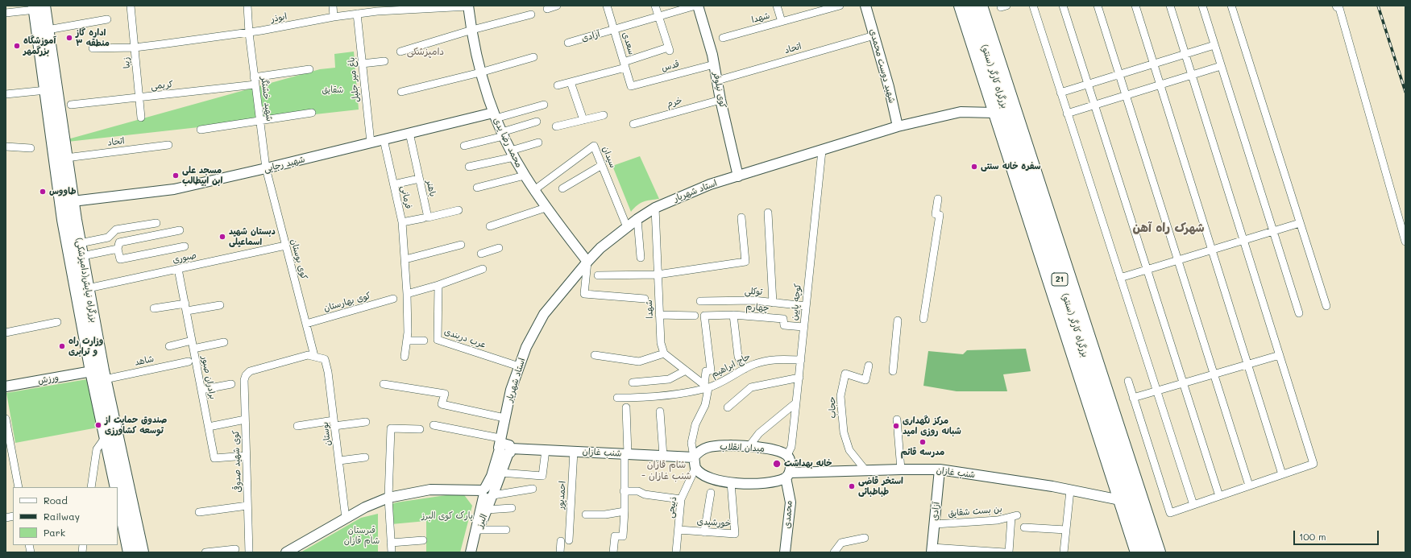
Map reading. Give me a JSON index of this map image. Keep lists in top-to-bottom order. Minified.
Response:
{"streets":{"highway":["بزرگراه کارگر (سنتو)","21","بزرگراه نیایش(دامپزشکی)"],"main road":["آزادی","شهید دوست محمدی","کوی نیلوفر","محمد رضا یدی","شهید رجایی","استاد شهریار","ورزش","میدان انقلاب","شنب غازان","محمدی","البرز"],"street":["ابوذر","شهدا","سعدی","اتحاد","زیبا","قدس","باغ میر جلیل","کریمی","شهید خشتگر","خرم","سیدان","باهنر","فرمانی","صبوری","کوی بوستان","توکلی","کوی بهارستان","کوچه پایین","چهارم","عرب دربندی","شاهد","حاج ابراهیم","برادران صبور","حجاب","بوستان","کوی شهید صدوقی","احمدپور","ذبیحی","بن بست شقایق","خورشیدی"]},"crossings":[["ابوذر","زیبا"],["ابوذر","باغ میر جلیل"],["ابوذر","شهید خشتگر"],["ابوذر","محمد رضا یدی"],["شهدا","استاد شهریار"],["آزادی","سعدی"],["آزادی","کوی نیلوفر"],["آزادی","شنب غازان"],["آزادی","بن بست شقایق"],["سعدی","قدس"],["اتحاد","شهید دوست محمدی"],["اتحاد","کوی نیلوفر"],["اتحاد","بزرگراه نیایش(دامپزشکی)"],["زیبا","کریمی"],["قدس","کوی نیلوفر"],["شهید دوست محمدی","استاد شهریار"],["باغ میر جلیل","شهید رجایی"],["کریمی","شهید خشتگر"],["کوی نیلوفر","خرم"],["کوی نیلوفر","استاد شهریار"],["شهید خشتگر","شهید رجایی"],["شهید خشتگر","کوی بوستان"],["محمد رضا یدی","سیدان"],["محمد رضا یدی","شهید رجایی"],["محمد رضا یدی","استاد شهریار"],["سیدان","استاد شهریار"],["شهید رجایی","باهنر"],["شهید رجایی","فرمانی"],["شهید رجایی","کوی بوستان"],["شهید رجایی","بزرگراه نیایش(دامپزشکی)"],["استاد شهریار","کوچه پایین"],["استاد شهریار","عرب دربندی"],["استاد شهریار","شنب غازان"],["استاد شهریار","البرز"],["صبوری","کوی بوستان"],["صبوری","بزرگراه نیایش(دامپزشکی)"],["صبوری","برادران صبور"],["کوی بوستان","کوی بهارستان"],["کوی بوستان","بوستان"],["کوی بوستان","کوی شهید صدوقی"],["بزرگراه نیایش(دامپزشکی)","شاهد"],["بزرگراه نیایش(دامپزشکی)","ورزش"],["توکلی","کوچه پایین"],["کوچه پایین","چهارم"],["کوچه پایین","حاج ابراهیم"],["کوچه پایین","میدان انقلاب"],["چهارم","حاج ابراهیم"],["برادران صبور","کوی شهید صدوقی"],["حجاب","شنب غازان"],["بوستان","کوی شهید صدوقی"],["میدان انقلاب","شنب غازان"],["میدان انقلاب","ذبیحی"],["شنب غازان","احمدپور"],["شنب غازان","ذبیحی"],["شنب غازان","محمدی"],["شنب غازان","البرز"],["ذبیحی","خورشیدی"]],"districts":["دامپزشکی","شهرک راه آهن","شام قازان - شنب غازان"],"parks":["شقایق","پارک کوی البرز","قبرستان شام قازان"],"places":["اداره گاز منطقه ۳","آموزشگاه بزرگمهر","سفره خانه سنتی","مسجد علی ابن ابیطالب","طاووس","دبستان شهید اسماعیلی","وزارت راه و ترابری","صندوق حمایت از توسعه کشاورزی","مرکز نگهداری شبانه روزی امید","مدرسه قائم","خانه بهداشت","استخر قاضی طباطبائی"],"legend":["Road","Railway","Park"],"scale_bar":"100 m"}
